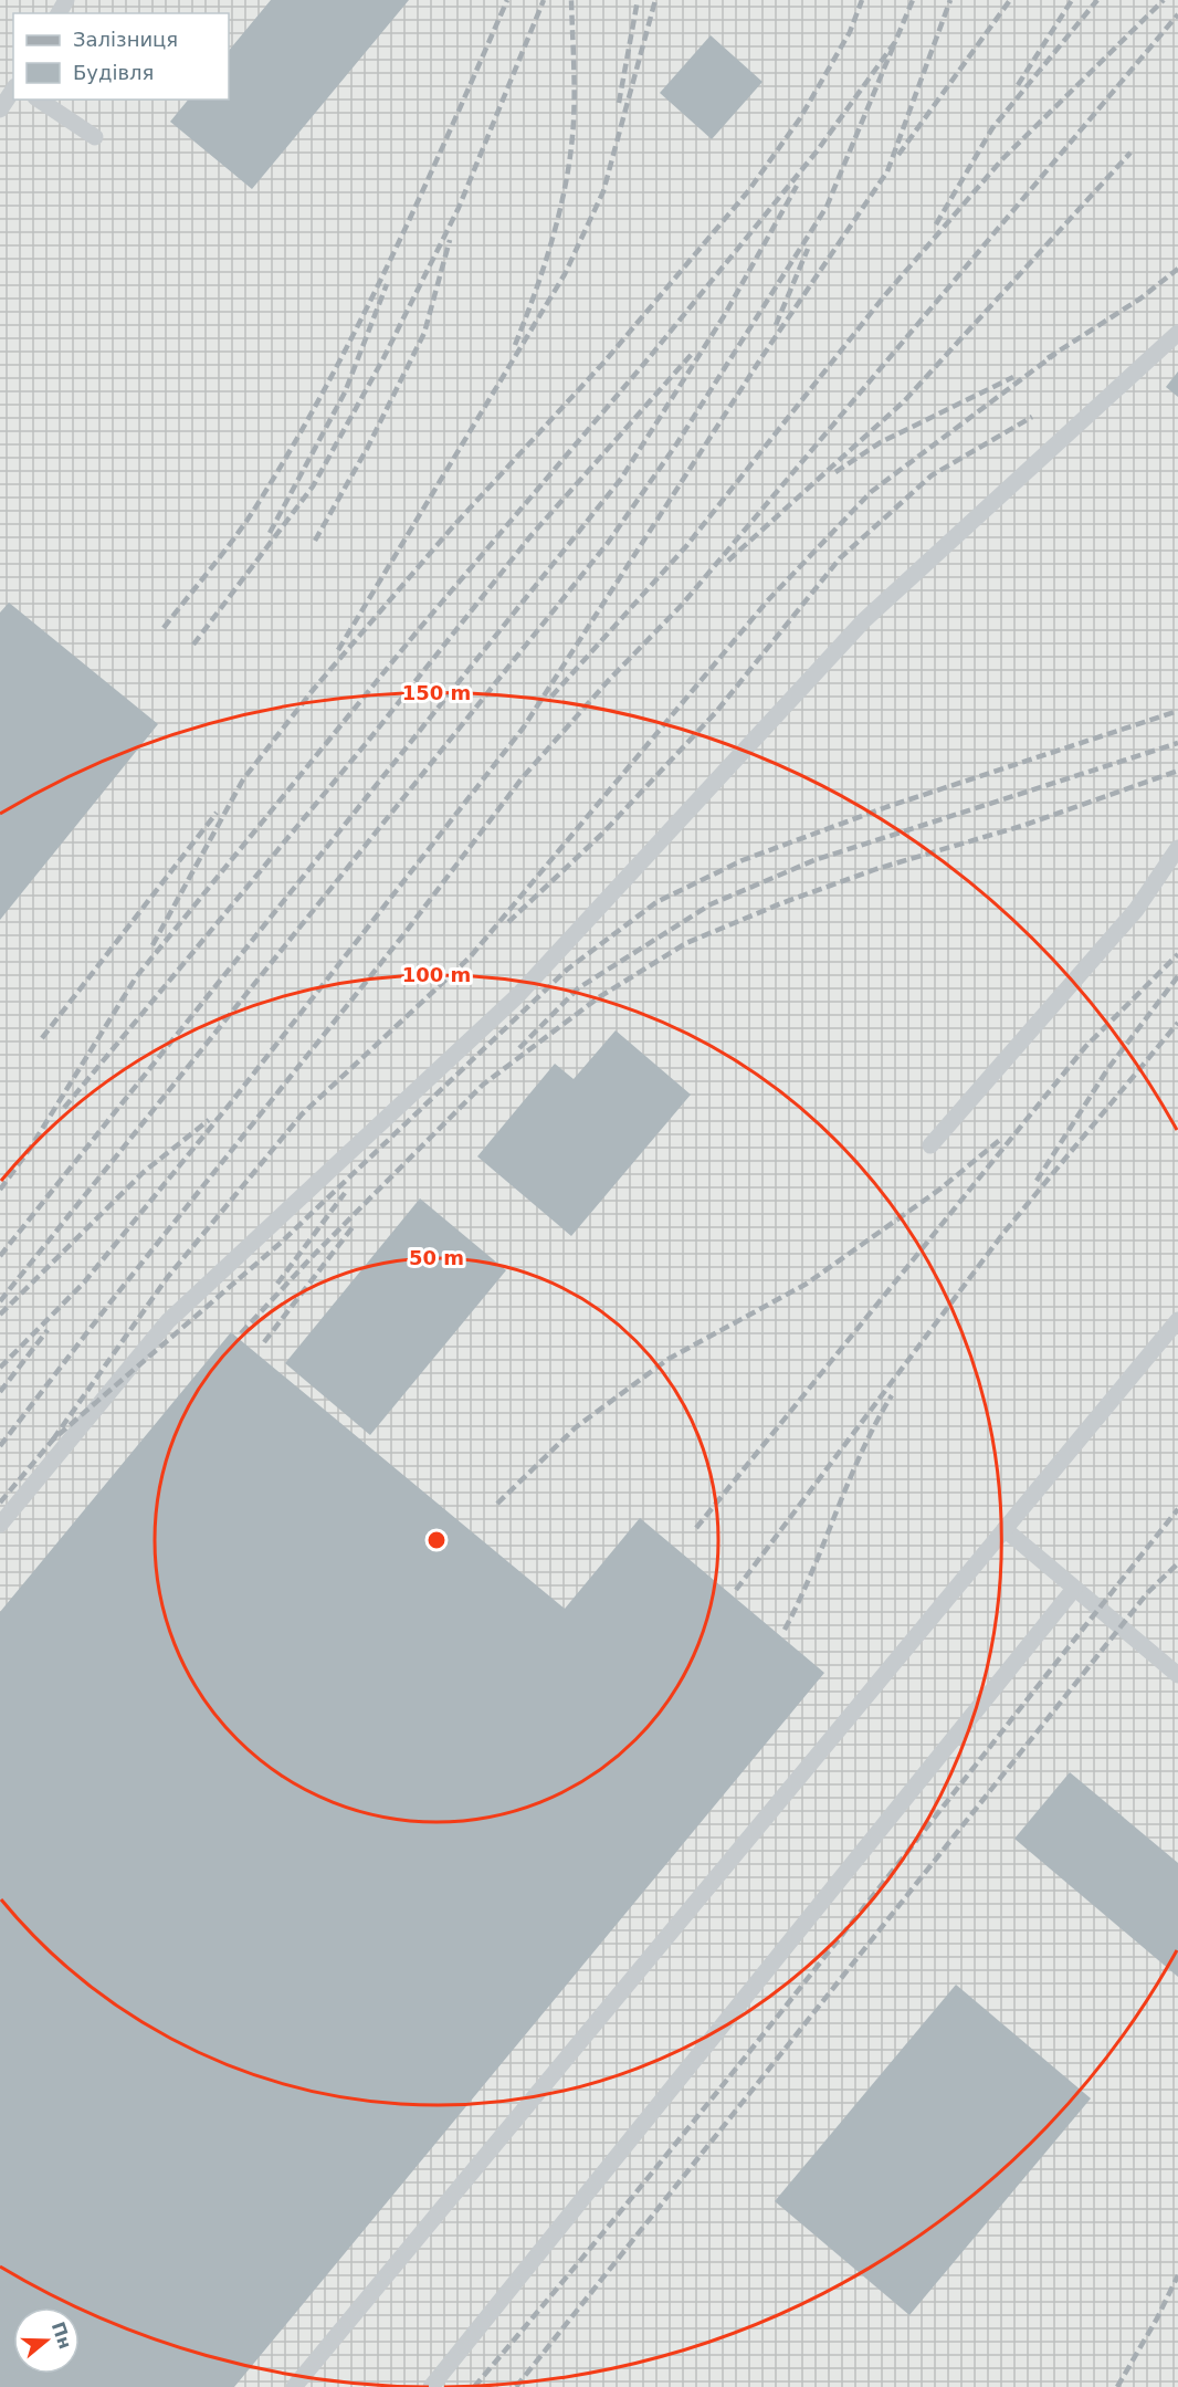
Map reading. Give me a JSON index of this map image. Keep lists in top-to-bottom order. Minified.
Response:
{"legend":["Залізниця","Будівля"],"north":"right","rings":["150 m","100 m","50 m"]}
